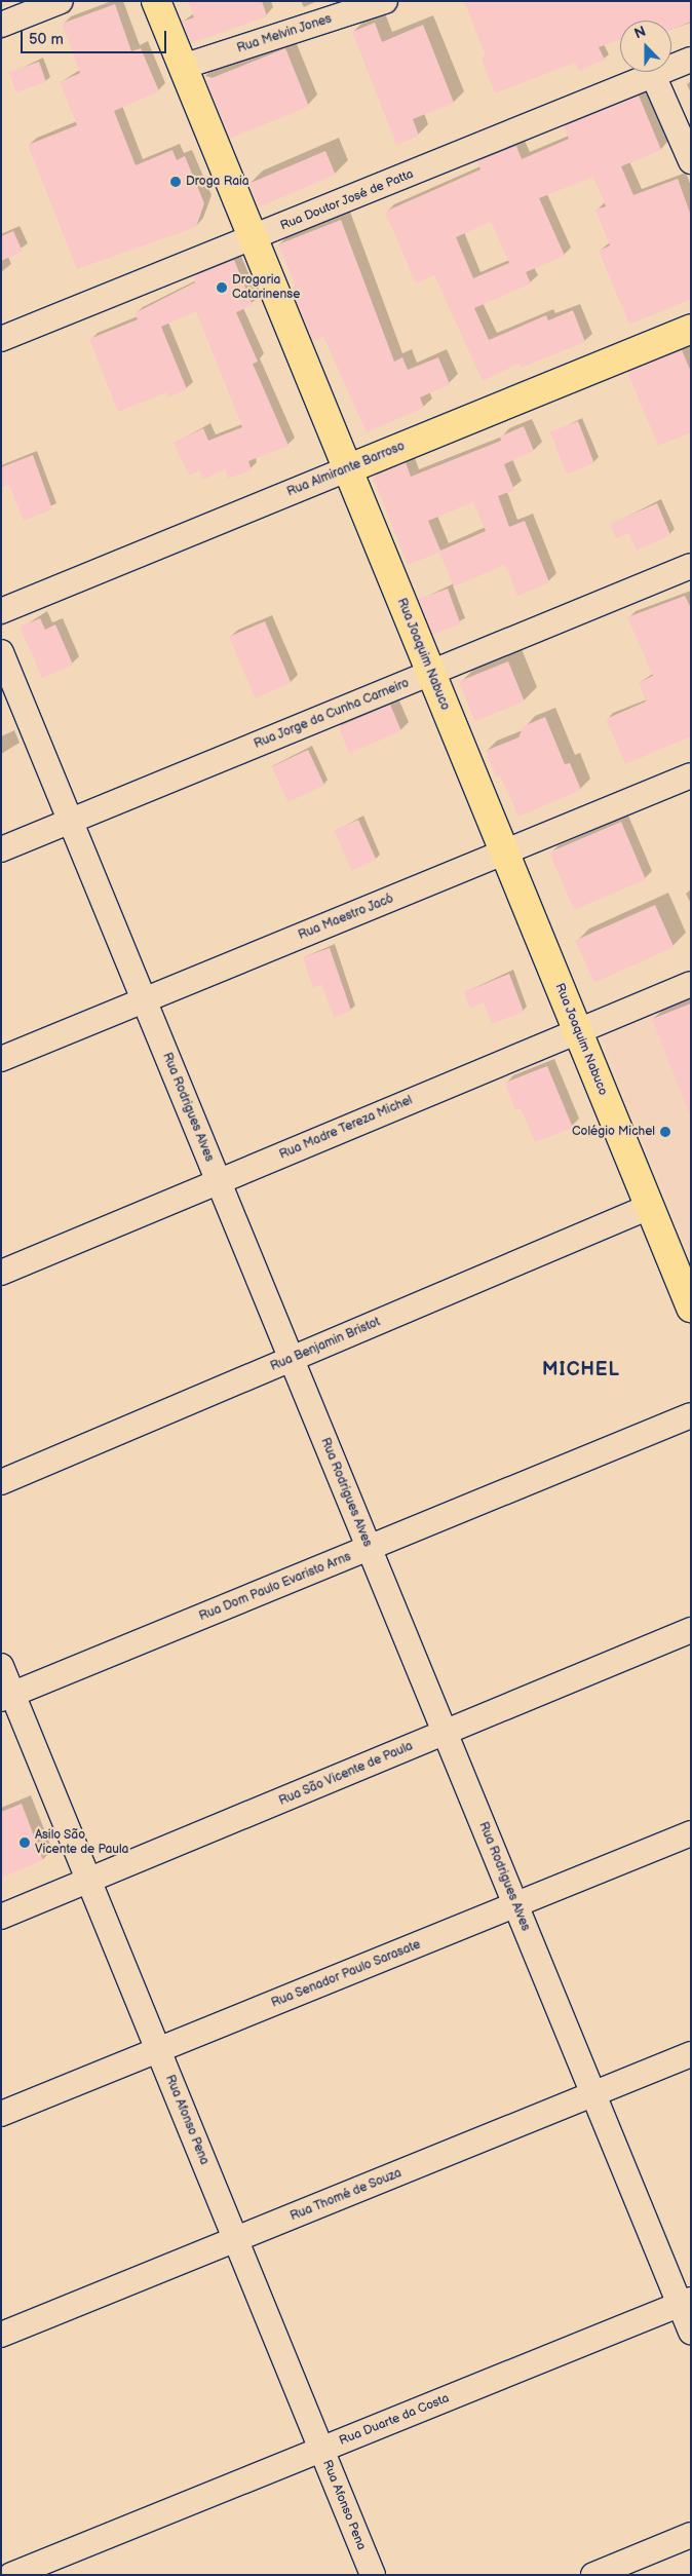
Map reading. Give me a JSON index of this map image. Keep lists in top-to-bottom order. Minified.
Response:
{"streets":{"main road":["Rua Almirante Barroso","Rua Joaquim Nabuco"],"street":["Rua Melvin Jones","Rua Doutor José de Patta","Rua Jorge da Cunha Carneiro","Rua Maestro Jacó","Rua Rodrigues Alves","Rua Madre Tereza Michel","Rua Benjamin Bristot","Rua Dom Paulo Evaristo Arns","Rua São Vicente de Paula","Rua Senador Paulo Sarasate","Rua Afonso Pena","Rua Thomé de Souza","Rua Duarte da Costa"]},"crossings":[["Rua Melvin Jones","Rua Joaquim Nabuco"],["Rua Doutor José de Patta","Rua Joaquim Nabuco"],["Rua Almirante Barroso","Rua Joaquim Nabuco"],["Rua Joaquim Nabuco","Rua Jorge da Cunha Carneiro"],["Rua Joaquim Nabuco","Rua Maestro Jacó"],["Rua Joaquim Nabuco","Rua Madre Tereza Michel"],["Rua Joaquim Nabuco","Rua Benjamin Bristot"],["Rua Jorge da Cunha Carneiro","Rua Rodrigues Alves"],["Rua Maestro Jacó","Rua Rodrigues Alves"],["Rua Rodrigues Alves","Rua Madre Tereza Michel"],["Rua Rodrigues Alves","Rua Benjamin Bristot"],["Rua Rodrigues Alves","Rua Dom Paulo Evaristo Arns"],["Rua Rodrigues Alves","Rua São Vicente de Paula"],["Rua Rodrigues Alves","Rua Senador Paulo Sarasate"],["Rua Rodrigues Alves","Rua Thomé de Souza"],["Rua Rodrigues Alves","Rua Duarte da Costa"],["Rua Dom Paulo Evaristo Arns","Rua Afonso Pena"],["Rua São Vicente de Paula","Rua Afonso Pena"],["Rua Senador Paulo Sarasate","Rua Afonso Pena"],["Rua Afonso Pena","Rua Thomé de Souza"],["Rua Afonso Pena","Rua Duarte da Costa"]],"districts":["MICHEL"],"places":["Droga Raia","Drogaria Catarinense","Colégio Michel","Asilo São Vicente de Paula"],"scale_bar":"50 m","north":"top"}
